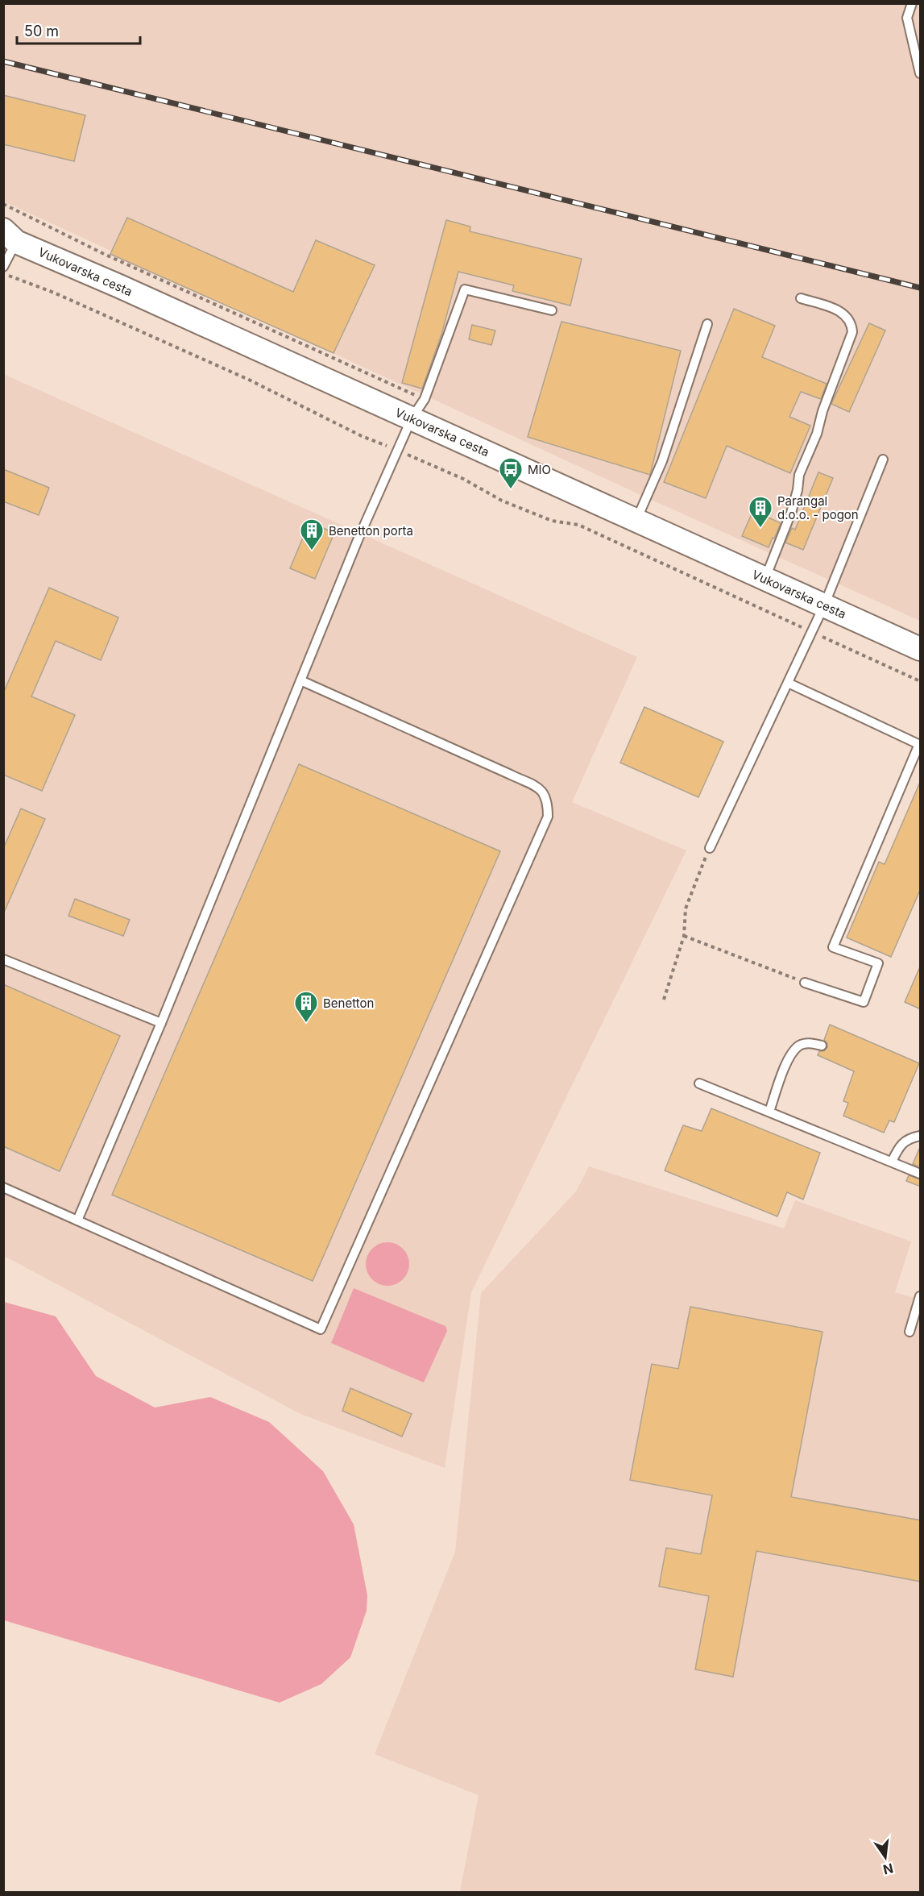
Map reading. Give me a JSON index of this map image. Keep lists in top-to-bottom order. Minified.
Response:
{"streets":{"main road":["Vukovarska cesta"]},"places":{"bus stop":["MIO"],"building":["Parangal d.o.o. - pogon","Benetton porta","Benetton"]},"scale_bar":"50 m","north":"bottom"}
